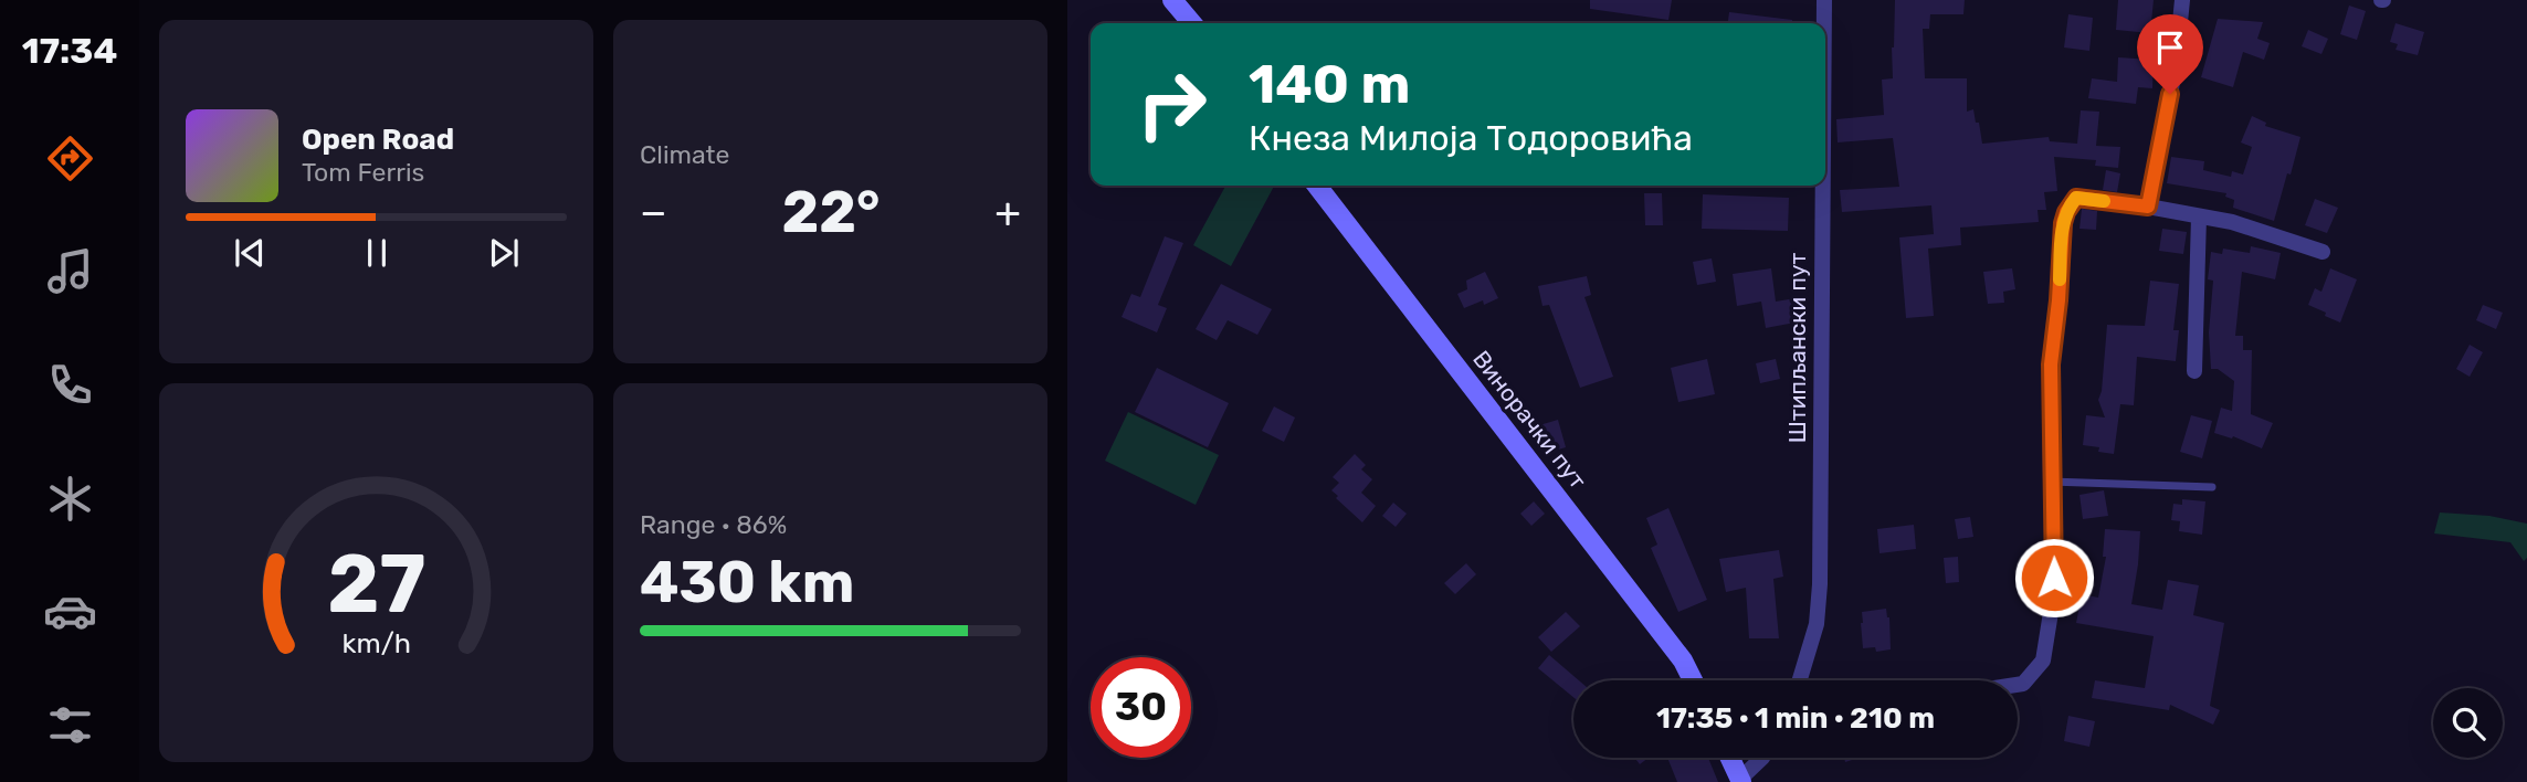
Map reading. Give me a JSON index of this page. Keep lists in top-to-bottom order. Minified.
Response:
{"streets":{"street":["Штипљански пут","Винорачки пут"]},"page":{"tabs":"17:34","tile":["Climate",["Range · 86%","430 km"]],"turn":["140 m","Кнеза Милоја Тодоровића"],"song":["Open Road","Tom Ferris"],"heat":["−","22°","+"],"limit":"30","trip":"17:35 · 1 min · 210 m","gauge":["27","km/h"]}}
